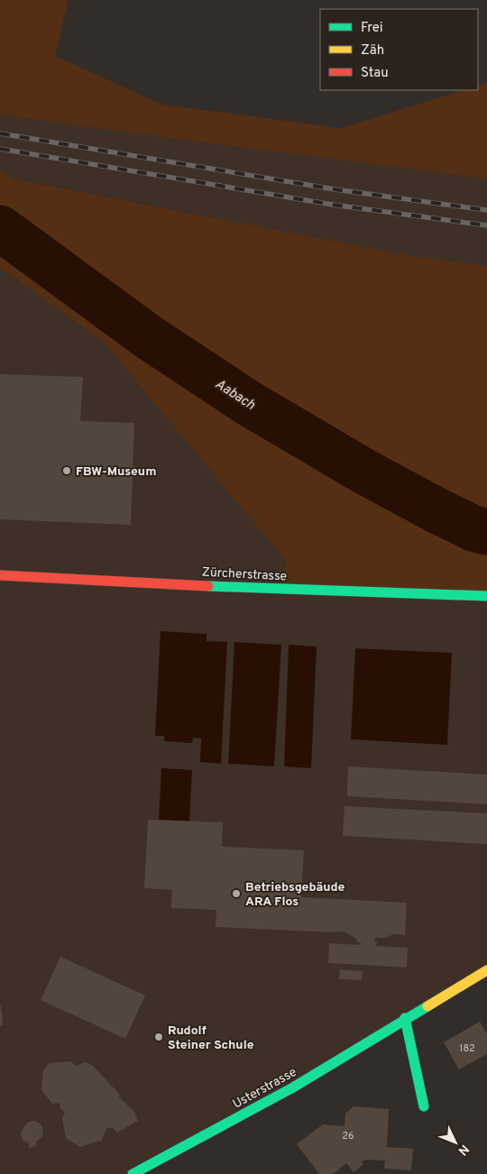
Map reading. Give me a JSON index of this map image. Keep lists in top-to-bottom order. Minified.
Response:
{"streets":{"main road":["Zürcherstrasse","Usterstrasse"]},"water":["Aabach"],"places":["FBW-Museum","Betriebsgebäude ARA Flos","Rudolf Steiner Schule"],"house_numbers":["182","26"],"legend":["Frei","Zäh","Stau"],"north":"bottom right"}
